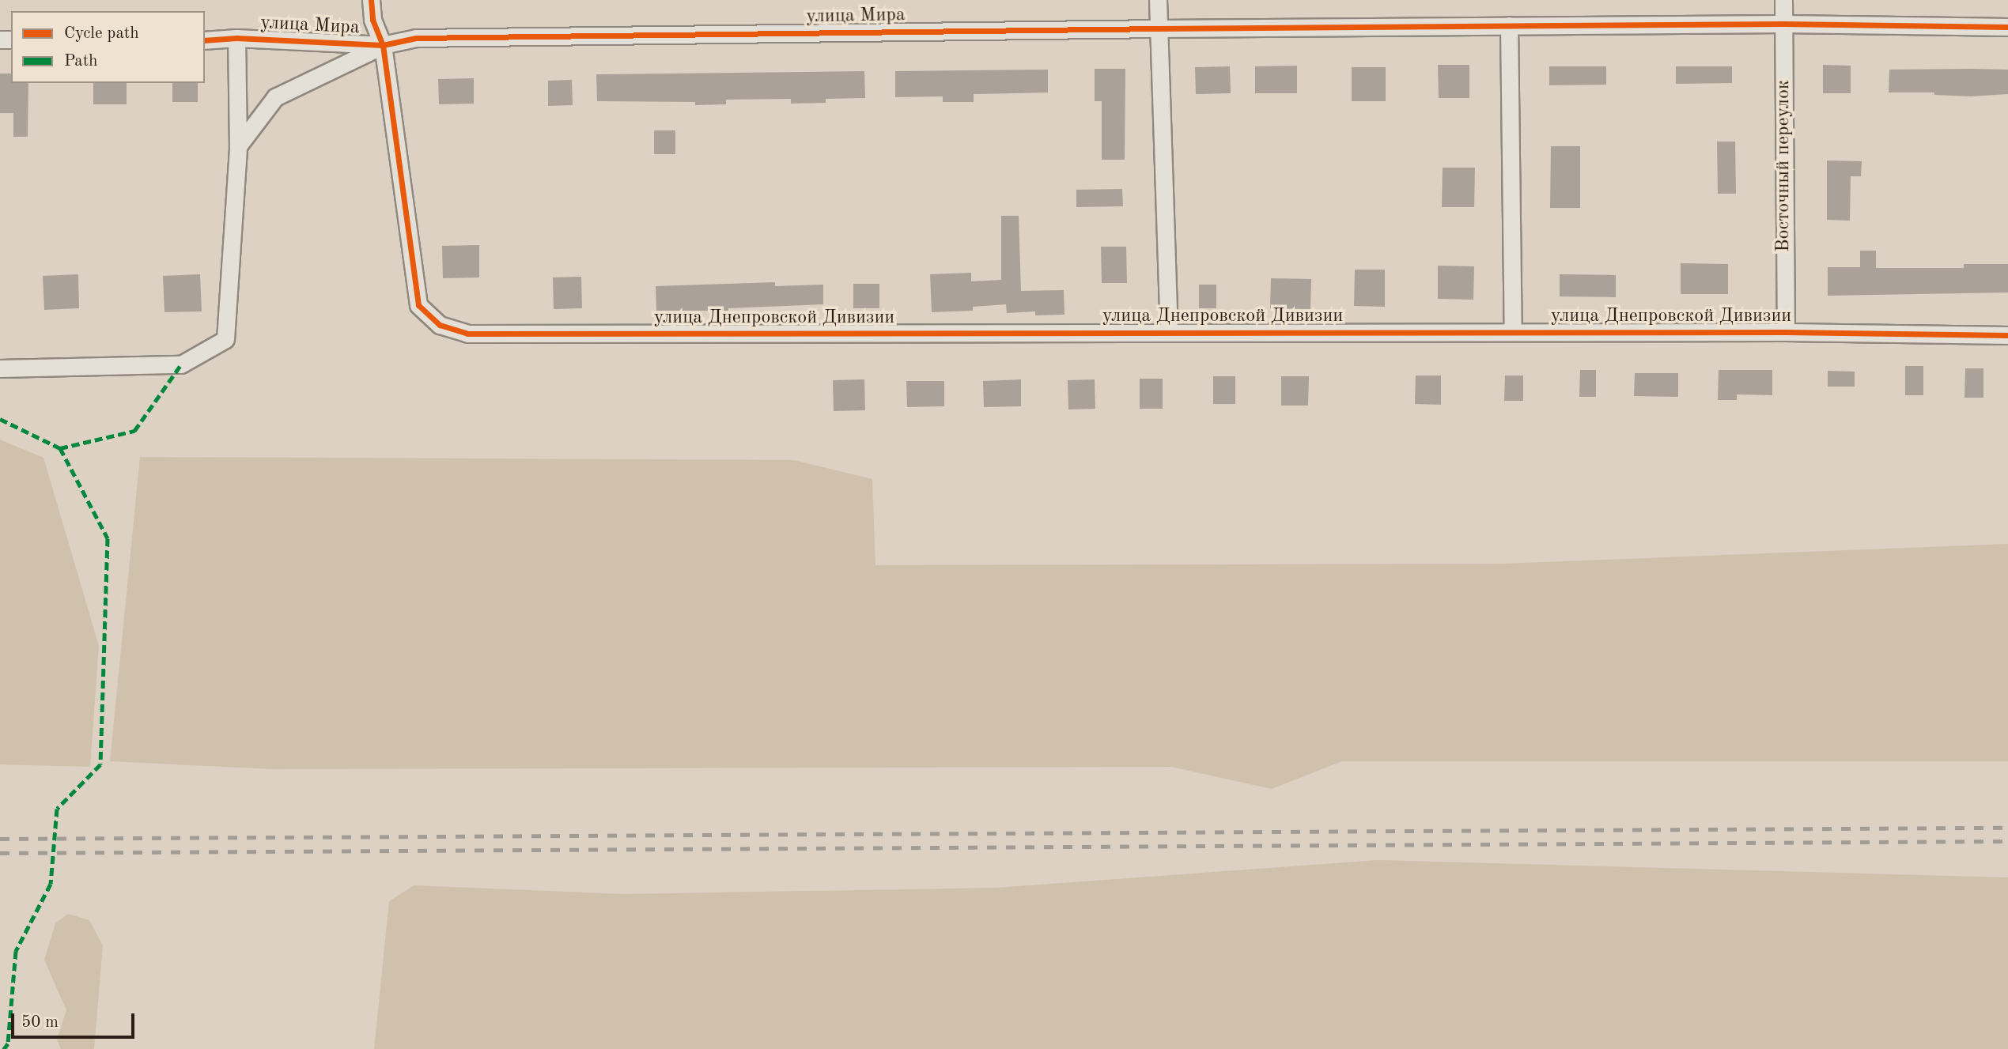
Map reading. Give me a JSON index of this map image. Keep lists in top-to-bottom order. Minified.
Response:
{"streets":{"street":["улица Мира","Восточный переулок","улица Днепровской Дивизии"]},"crossings":[["улица Мира","Восточный переулок"],["улица Мира","улица Днепровской Дивизии"],["Восточный переулок","улица Днепровской Дивизии"]],"legend":["Cycle path","Path"],"scale_bar":"50 m"}
